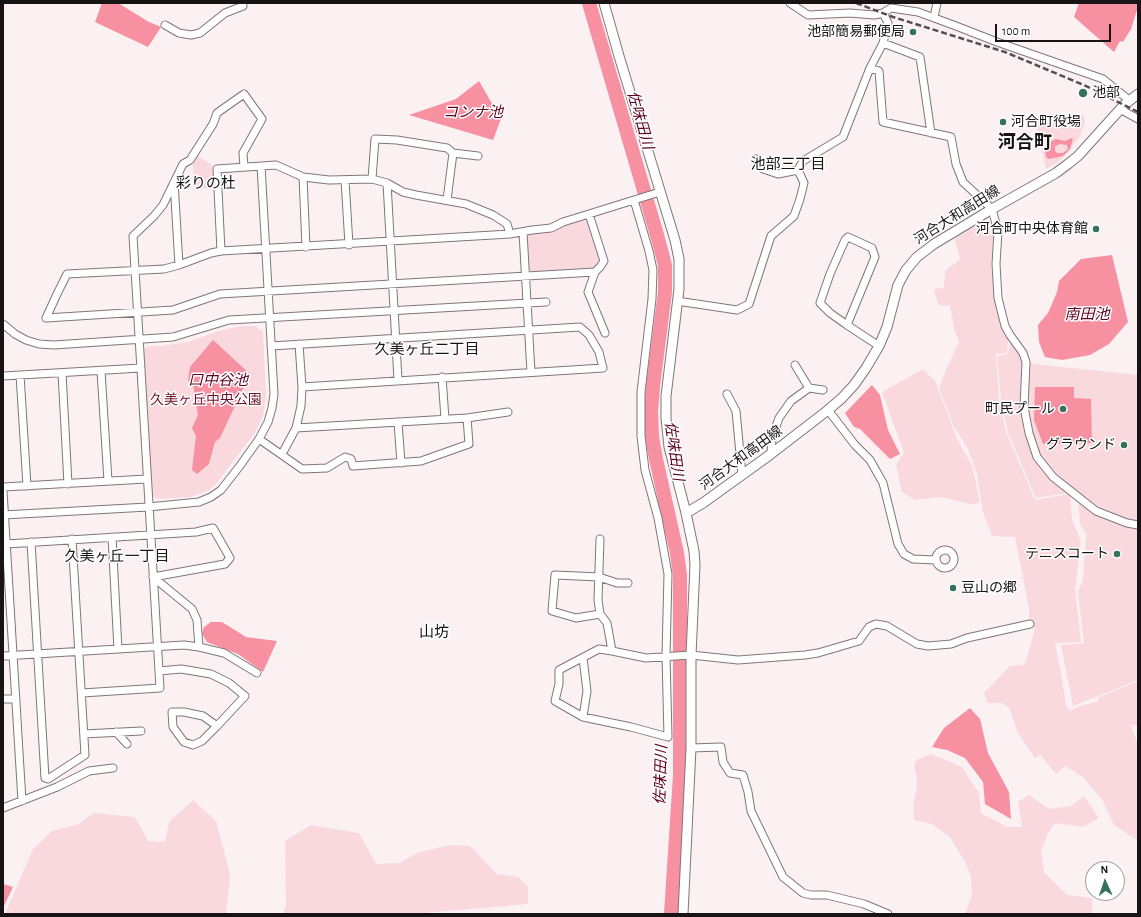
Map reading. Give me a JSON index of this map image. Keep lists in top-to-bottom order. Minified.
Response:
{"streets":{"main road":["河合大和高田線"]},"districts":["河合町","池部三丁目","彩りの杜","久美ヶ丘二丁目","久美ヶ丘一丁目","山坊"],"water":["コンナ池","佐味田川","南田池","口中谷池"],"parks":["久美ヶ丘中央公園"],"places":["池部簡易郵便局","池部","河合町役場","河合町中央体育館","町民プール","グラウンド","テニスコート","豆山の郷"],"scale_bar":"100 m","north":"top"}
